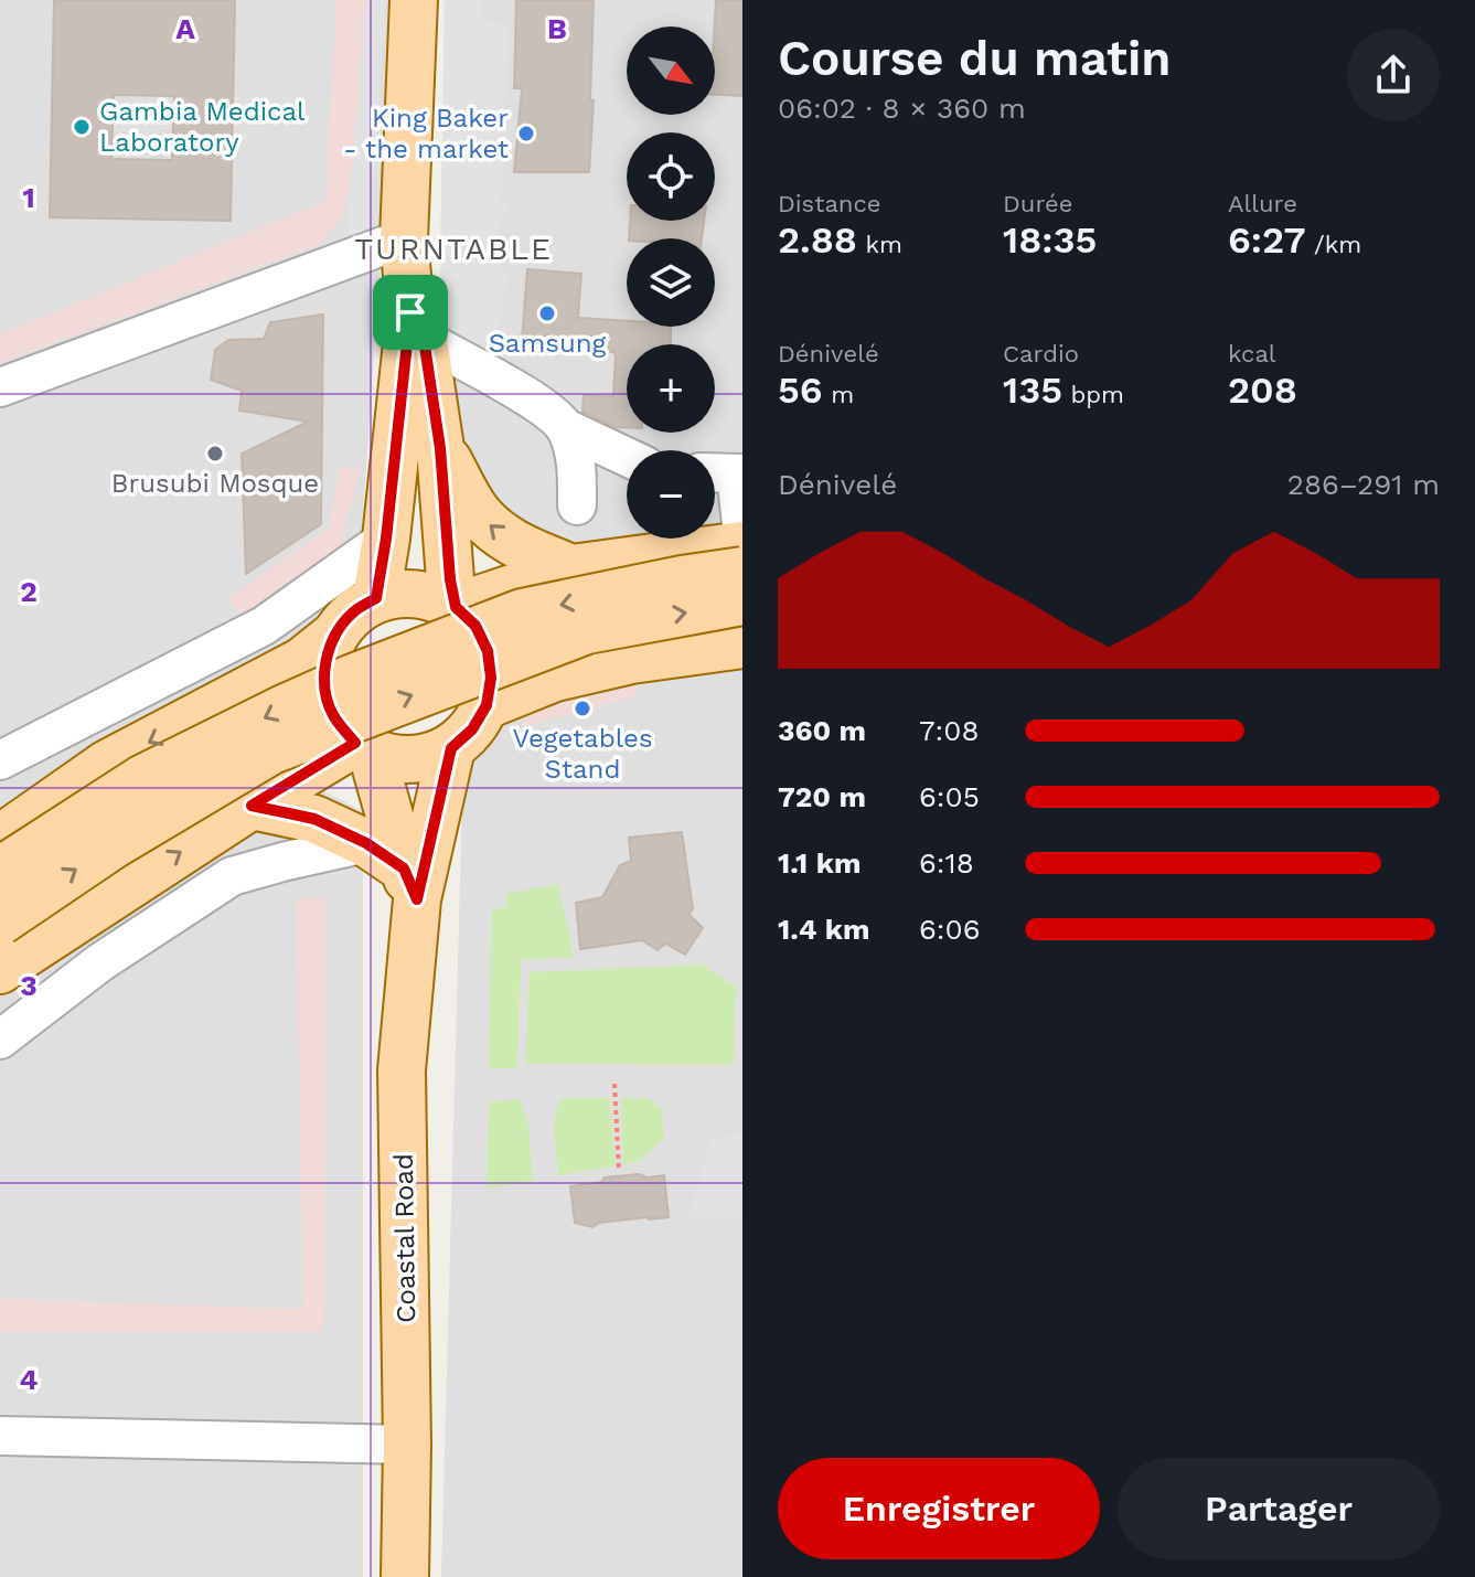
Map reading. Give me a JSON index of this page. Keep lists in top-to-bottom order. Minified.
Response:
{"streets":{"main road":["Coastal Road"]},"districts":["TURNTABLE"],"places":["Gambia Medical Laboratory","King Baker - the market","Samsung","Brusubi Mosque","Vegetables Stand"],"north":"bottom right","page":{"heading":["Course du matin","06:02 · 8 × 360 m"],"map_buttons":["+","−"],"stats":[["Distance","2.88 km"],["Durée","18:35"],["Allure","6:27 /km"],["Dénivelé","56 m"],["Cardio","135 bpm"],["kcal","208"]],"chart":["Dénivelé","286–291 m"],"list":[{"name":"360 m","note":"7:08"},{"name":"720 m","note":"6:05"},{"name":"1.1 km","note":"6:18"},{"name":"1.4 km","note":"6:06"}],"buttons":["Enregistrer","Partager"]},"grid":{"columns":["A","B"],"rows":["1","2","3","4"]}}
